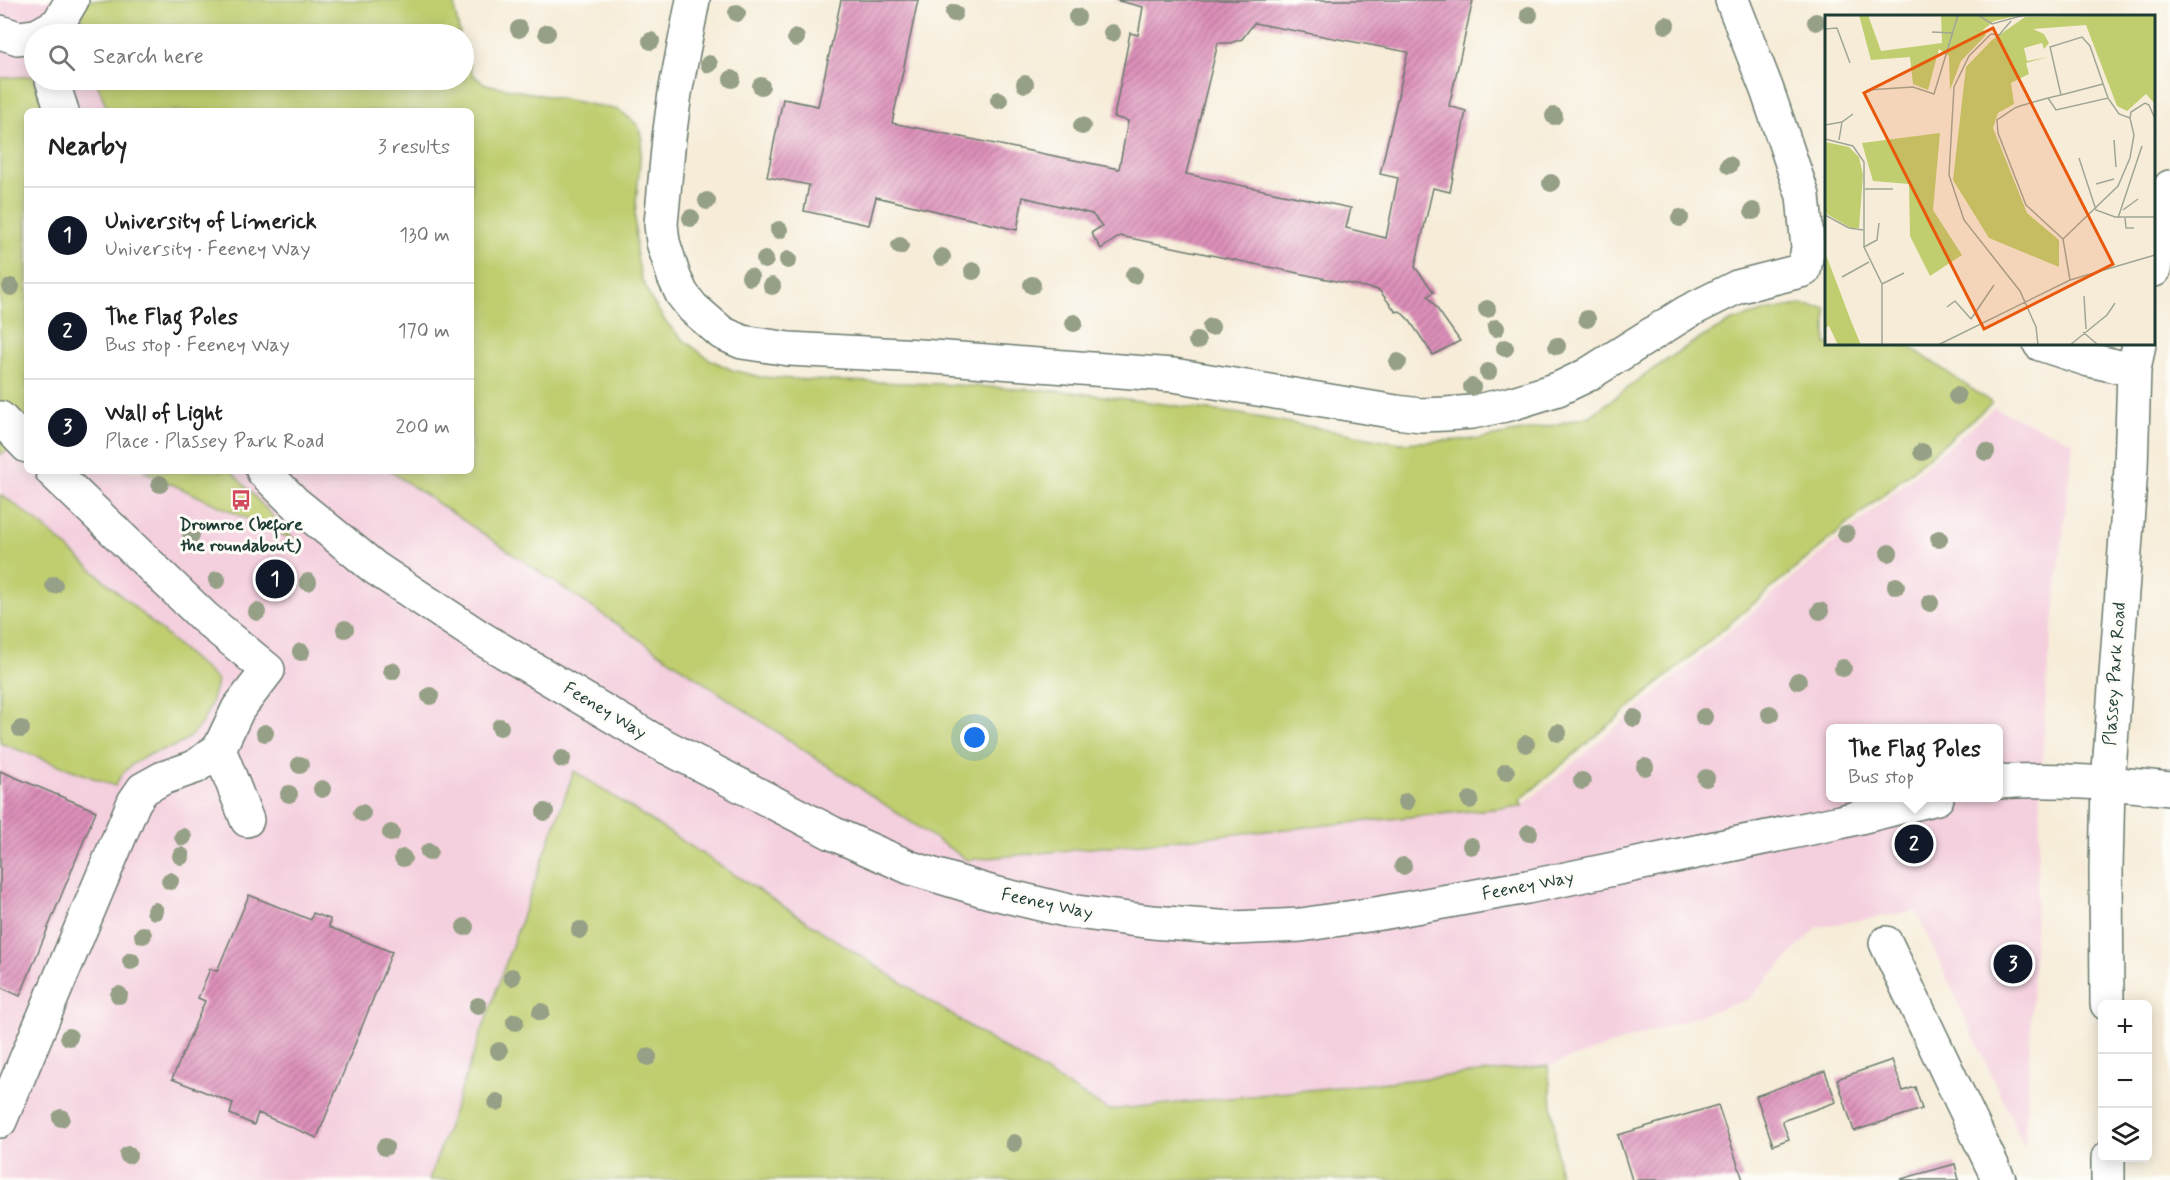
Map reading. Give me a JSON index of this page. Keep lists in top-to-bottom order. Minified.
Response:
{"streets":{"street":["Plassey Park Road","Feeney Way"]},"places":{"bus stop":["Dromroe (before the roundabout)"]},"page":{"search":"Search here","heading":["Nearby","3 results"],"list":[{"mark":"1","name":"University of Limerick","note":"University · Feeney Way","value":"130 m"},{"mark":"2","name":"The Flag Poles","note":"Bus stop · Feeney Way","value":"170 m"},{"mark":"3","name":"Wall of Light","note":"Place · Plassey Park Road","value":"200 m"}],"pins":["1","2","3"],"popup":["The Flag Poles","Bus stop"],"map_buttons":["+","−"]}}
